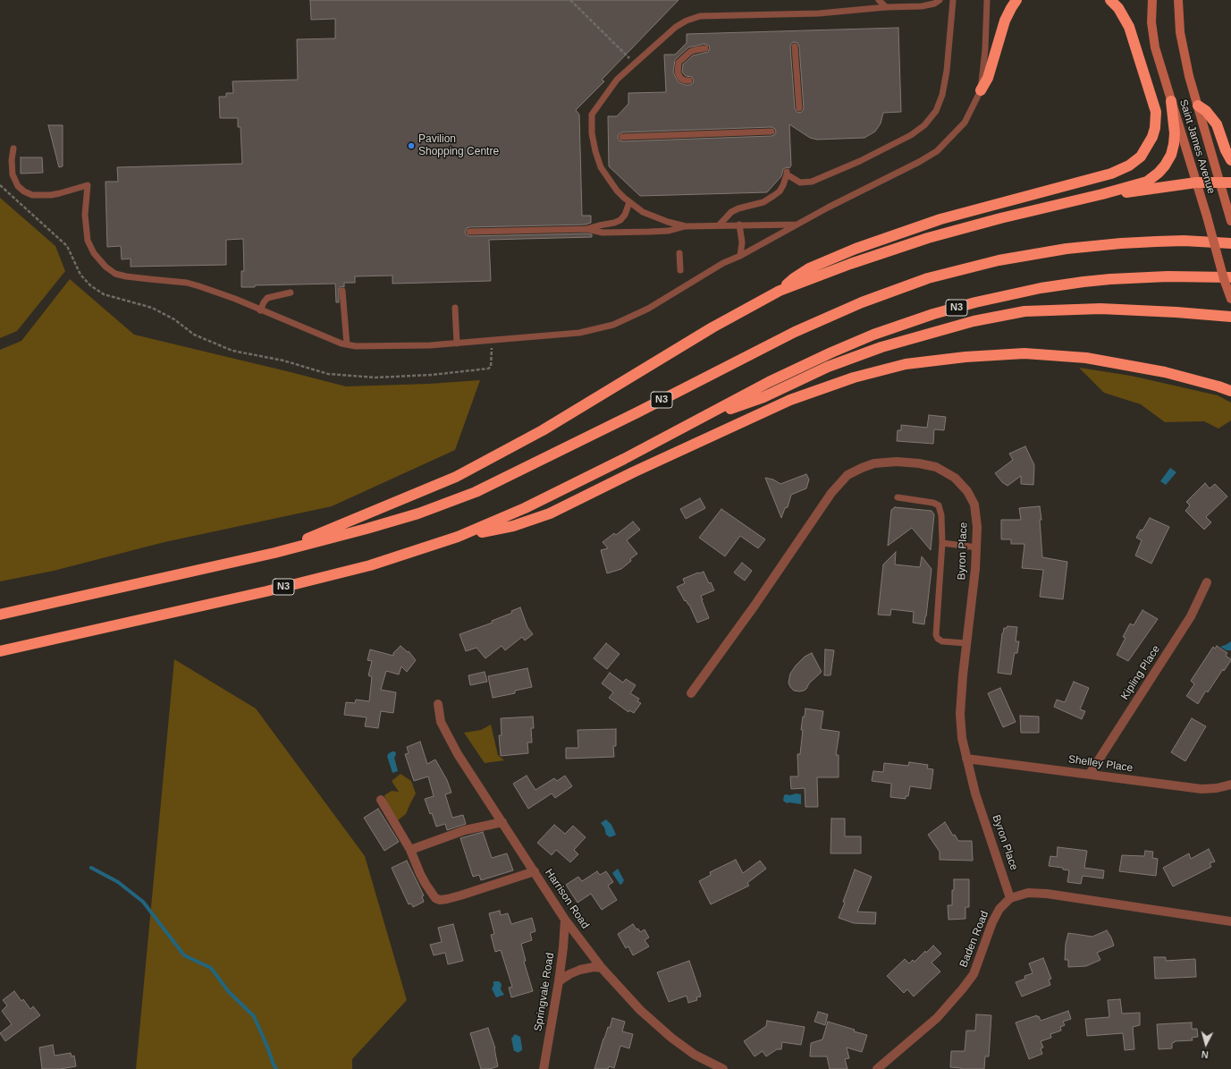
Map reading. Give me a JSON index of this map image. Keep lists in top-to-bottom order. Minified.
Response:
{"streets":{"highway":["N3"],"main road":["Saint James Avenue"],"street":["Byron Place","Kipling Place","Shelley Place","Harrison Road","Baden Road","Springvale Road"]},"crossings":[["Byron Place","Shelley Place"],["Byron Place","Baden Road"],["Kipling Place","Shelley Place"],["Harrison Road","Springvale Road"]],"places":["Pavilion Shopping Centre"],"north":"bottom"}
